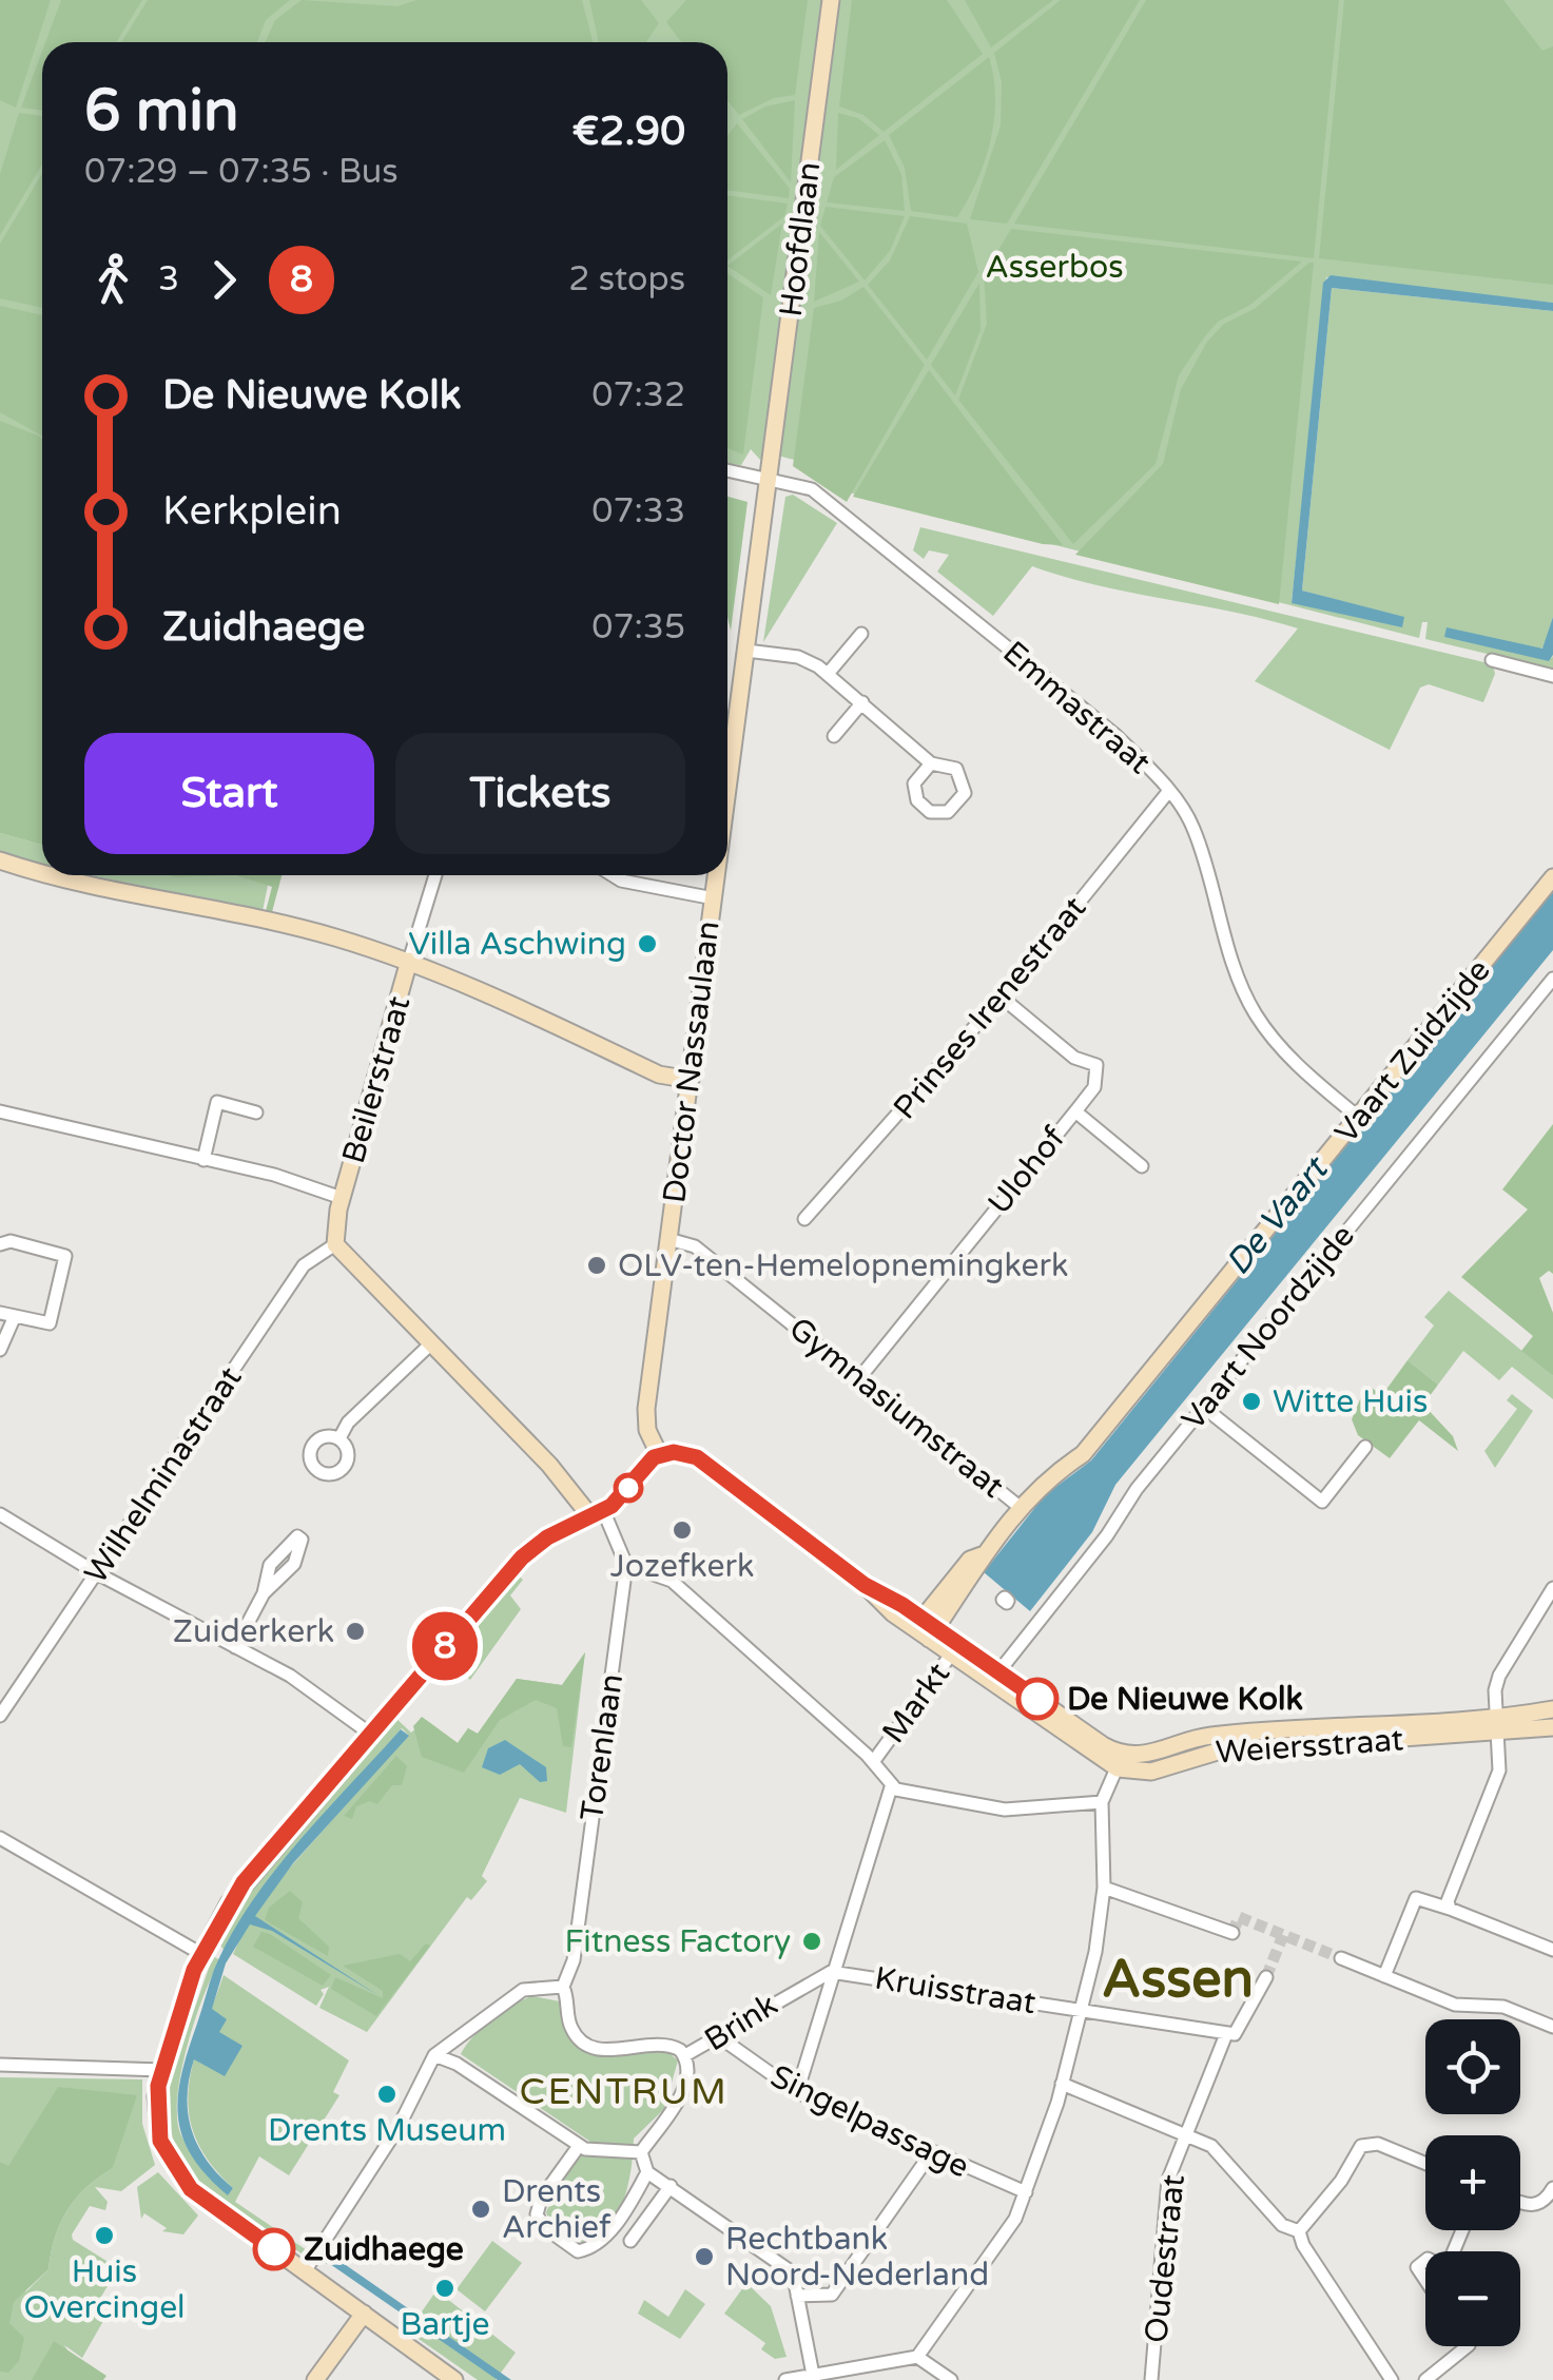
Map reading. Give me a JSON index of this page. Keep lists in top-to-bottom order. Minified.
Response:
{"streets":{"main road":["Hoofdlaan","Vaart Zuidzijde","Doctor Nassaulaan","Beilerstraat","Weiersstraat"],"street":["Emmastraat","Prinses Irenestraat","Ulohof","Vaart Noordzijde","Gymnasiumstraat","Wilhelminastraat","Markt","Torenlaan","Kruisstraat","Brink","Singelpassage","Oudestraat"]},"crossings":[["Hoofdlaan","Emmastraat"],["Hoofdlaan","Doctor Nassaulaan"],["Emmastraat","Prinses Irenestraat"],["Emmastraat","Vaart Zuidzijde"],["Emmastraat","Doctor Nassaulaan"],["Prinses Irenestraat","Ulohof"],["Vaart Zuidzijde","Gymnasiumstraat"],["Doctor Nassaulaan","Gymnasiumstraat"],["Beilerstraat","Wilhelminastraat"],["Ulohof","Gymnasiumstraat"],["Markt","Torenlaan"],["Torenlaan","Brink"],["Kruisstraat","Brink"],["Kruisstraat","Oudestraat"],["Brink","Singelpassage"]],"districts":["Assen","CENTRUM"],"water":["De Vaart"],"parks":["Asserbos"],"places":["Villa Aschwing","OLV-ten-Hemelopnemingkerk","Witte Huis","Jozefkerk","Zuiderkerk","De Nieuwe Kolk","Fitness Factory","Drents Museum","Drents Archief","Huis Overcingel","Zuidhaege","Rechtbank Noord-Nederland","Bartje"],"lines":["bus line 8"],"page":{"on_map":"8","heading":["6 min","07:29 – 07:35 · Bus","€2.90"],"legs":["3","8","2 stops"],"list":[{"name":"De Nieuwe Kolk","value":"07:32"},{"name":"Kerkplein","value":"07:33"},{"name":"Zuidhaege","value":"07:35"}],"buttons":["Start","Tickets"],"map_buttons":["+","−"]}}
